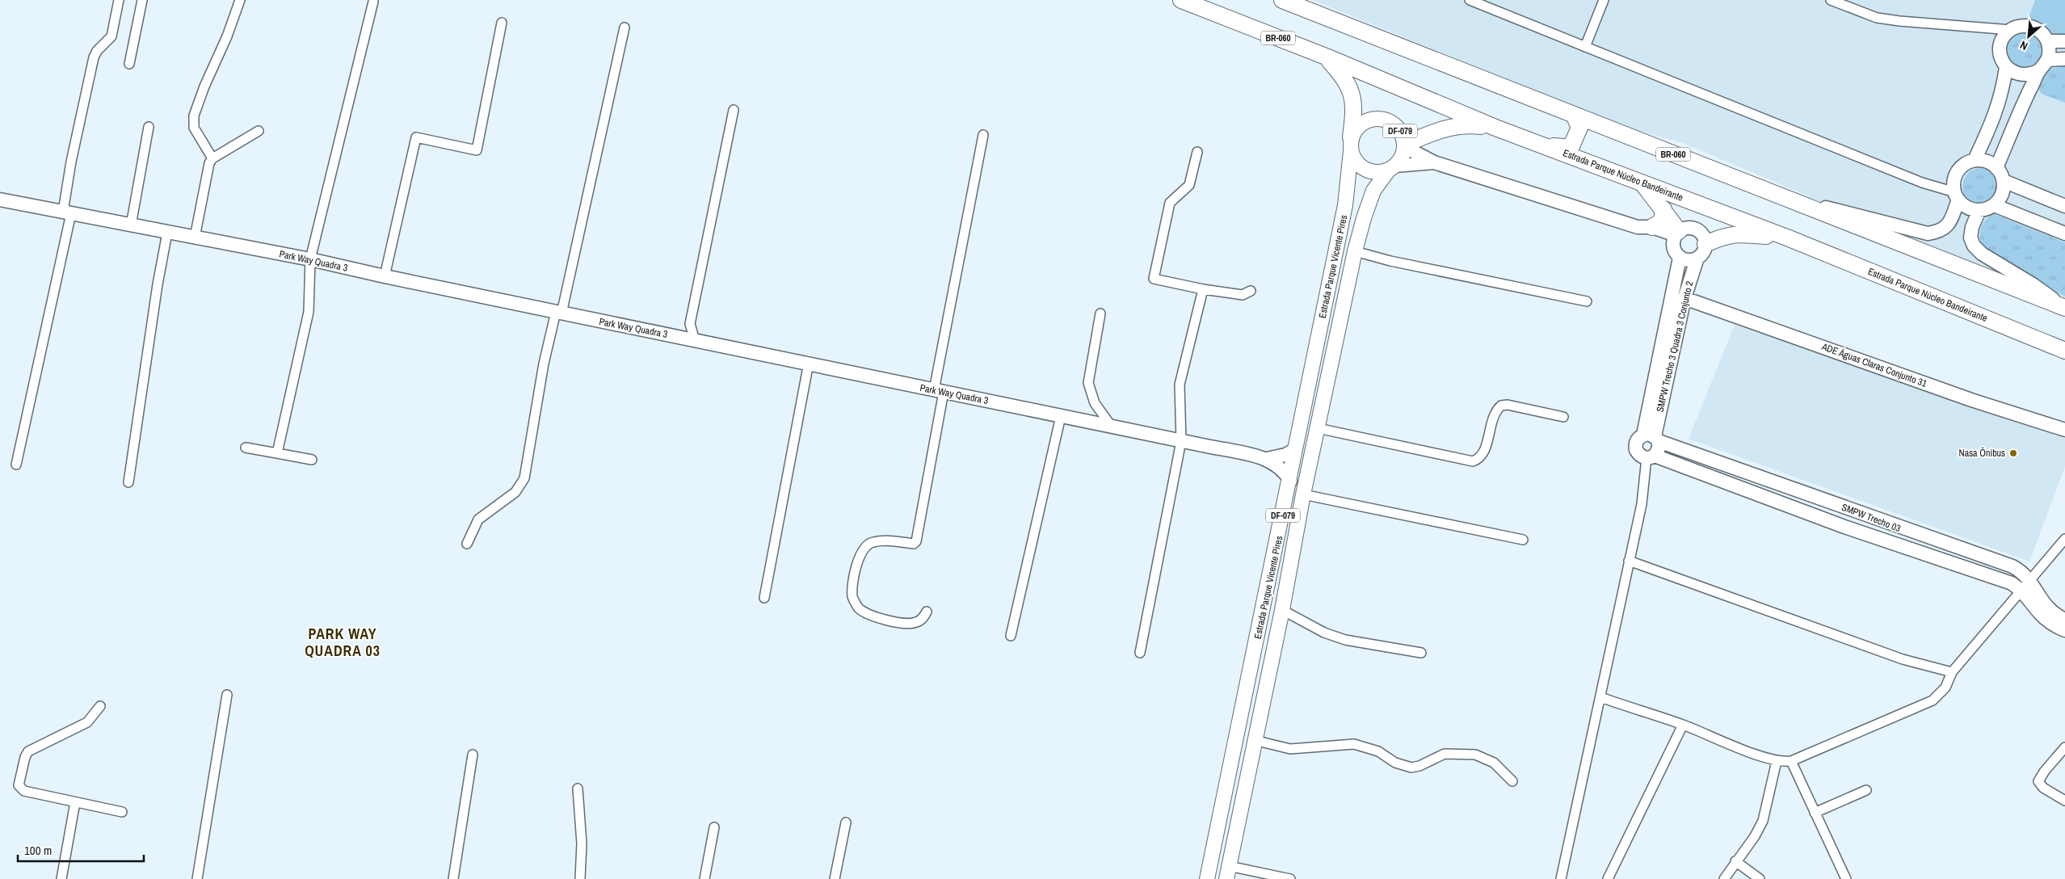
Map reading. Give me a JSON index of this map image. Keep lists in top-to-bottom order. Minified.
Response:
{"streets":{"highway":["BR-060","Estrada Parque Núcleo Bandeirante"],"main road":["DF-079","Estrada Parque Vicente Pires"],"street":["Park Way Quadra 3","SMPW Trecho 3 Quadra 3 Conjunto 2","ADE Águas Claras Conjunto 31","SMPW Trecho 03"]},"crossings":[["DF-079","Estrada Parque Vicente Pires"],["Park Way Quadra 3","Estrada Parque Vicente Pires"],["SMPW Trecho 3 Quadra 3 Conjunto 2","ADE Águas Claras Conjunto 31"],["SMPW Trecho 3 Quadra 3 Conjunto 2","SMPW Trecho 03"]],"districts":["PARK WAY QUADRA 03"],"places":["Nasa Ônibus"],"scale_bar":"100 m","north":"bottom left"}
